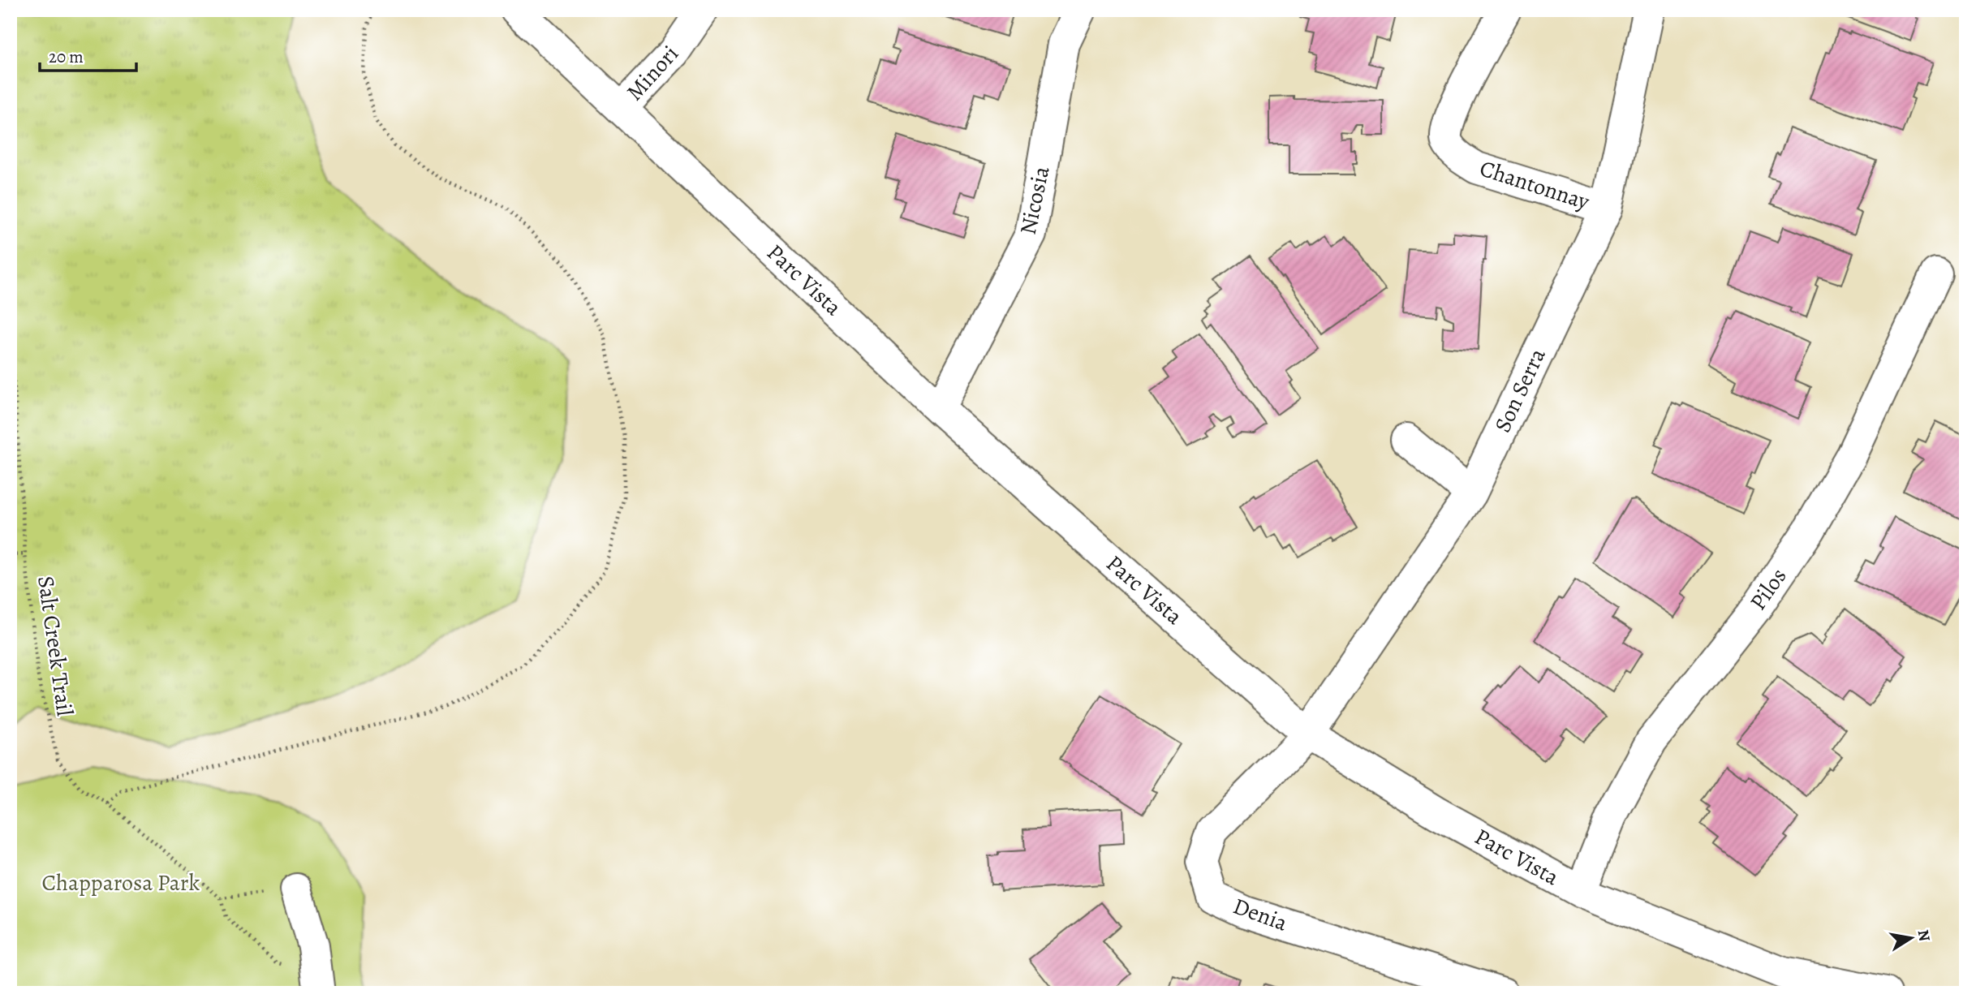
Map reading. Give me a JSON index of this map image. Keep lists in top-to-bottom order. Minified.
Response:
{"streets":{"street":["Minori","Chantonnay","Nicosia","Parc Vista","Son Serra","Pilos","Denia"],"path":["Salt Creek Trail"]},"crossings":[["Minori","Parc Vista"],["Chantonnay","Son Serra"],["Nicosia","Parc Vista"],["Parc Vista","Son Serra"],["Parc Vista","Pilos"],["Parc Vista","Denia"],["Son Serra","Denia"]],"parks":["Chapparosa Park"],"scale_bar":"20 m","north":"right"}
